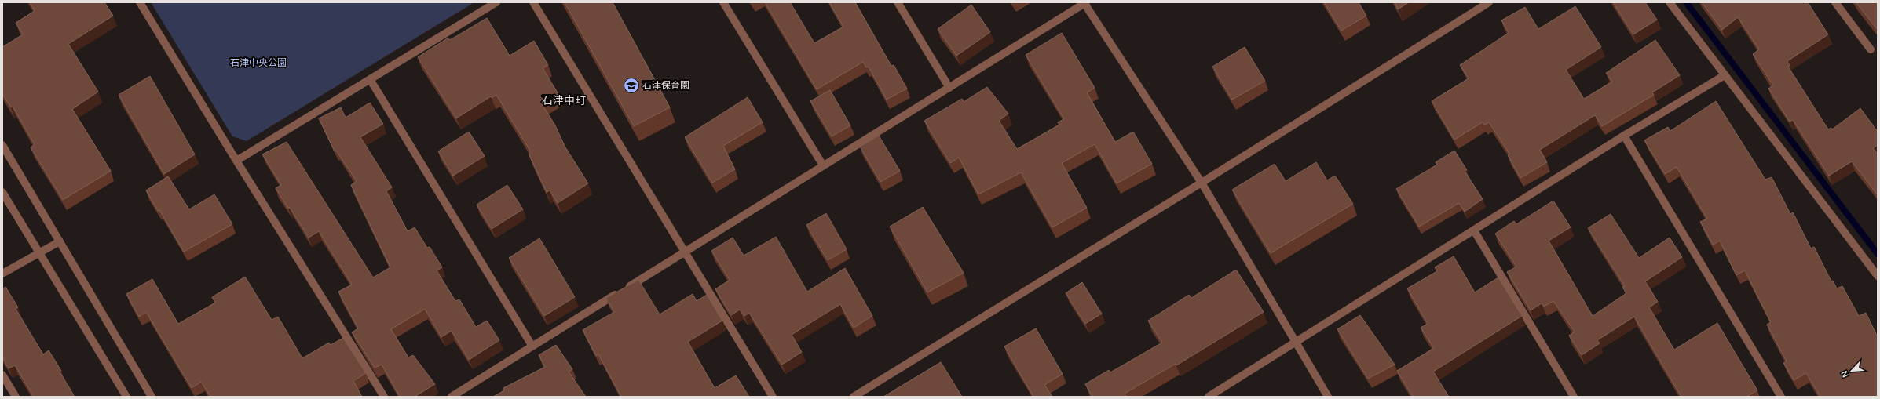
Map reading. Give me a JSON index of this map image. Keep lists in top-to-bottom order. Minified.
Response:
{"districts":["石津中町"],"parks":["石津中央公園"],"places":{"school or university":["石津保育園"]},"north":"bottom left"}
